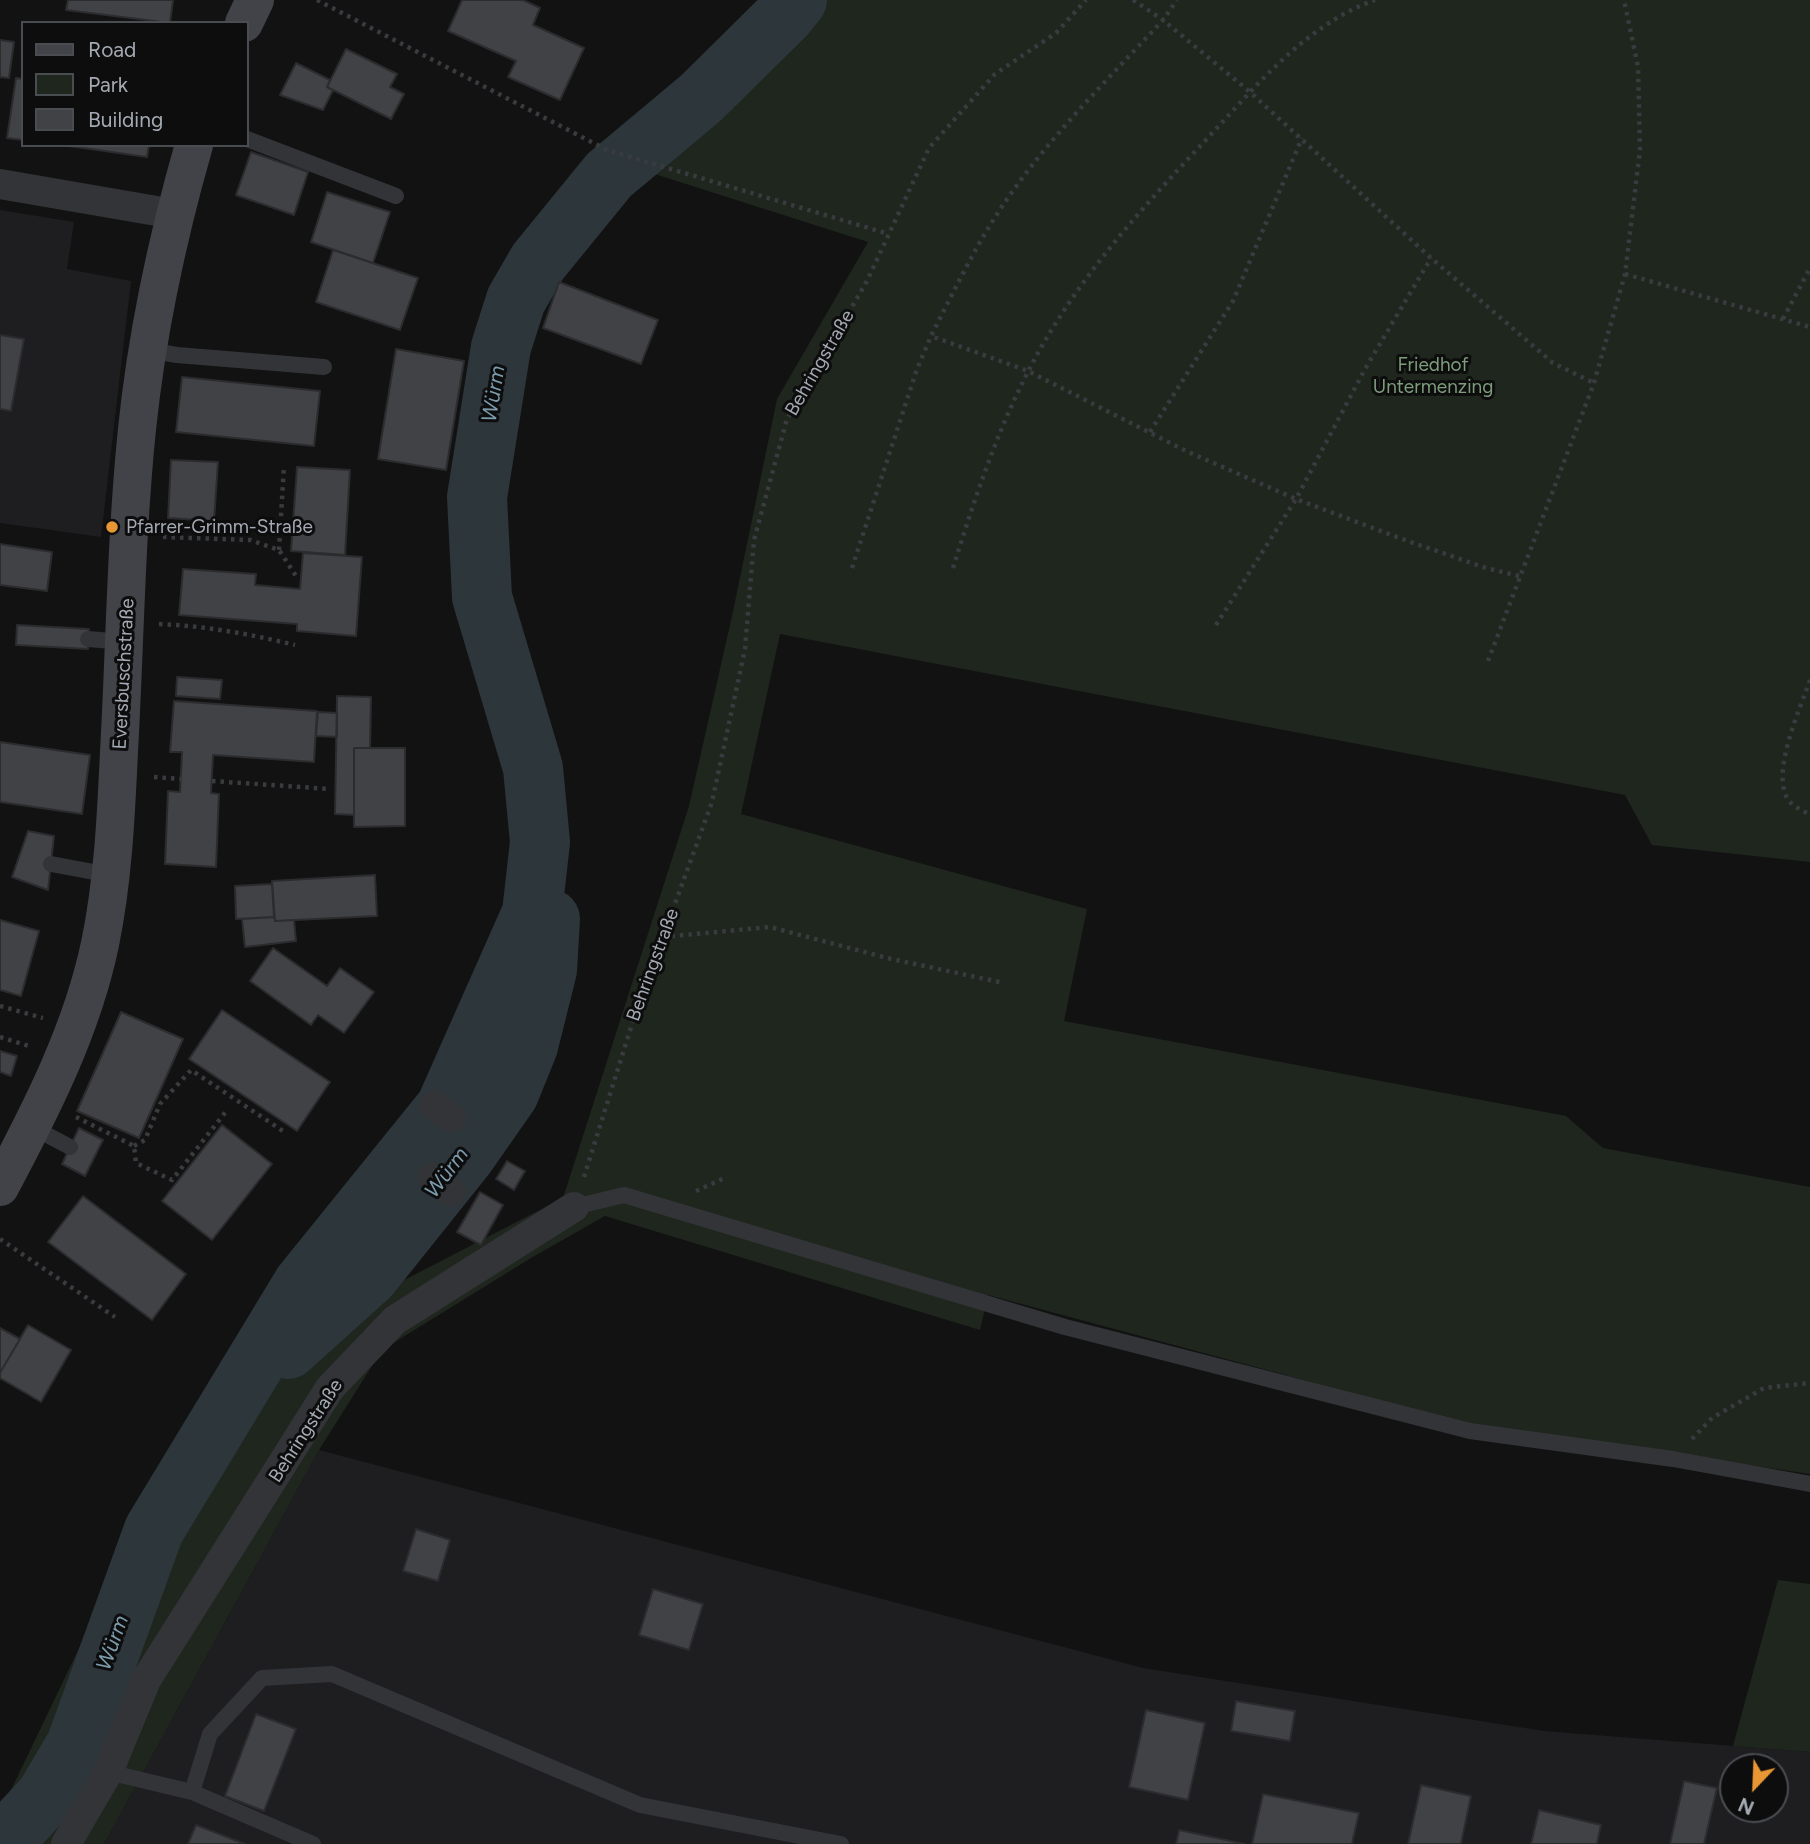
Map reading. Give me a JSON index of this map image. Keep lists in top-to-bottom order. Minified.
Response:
{"streets":{"main road":["Eversbuschstraße"],"street":["Behringstraße"]},"water":["Würm"],"parks":["Friedhof Untermenzing"],"places":["Pfarrer-Grimm-Straße"],"legend":["Road","Park","Building"],"north":"bottom left"}
